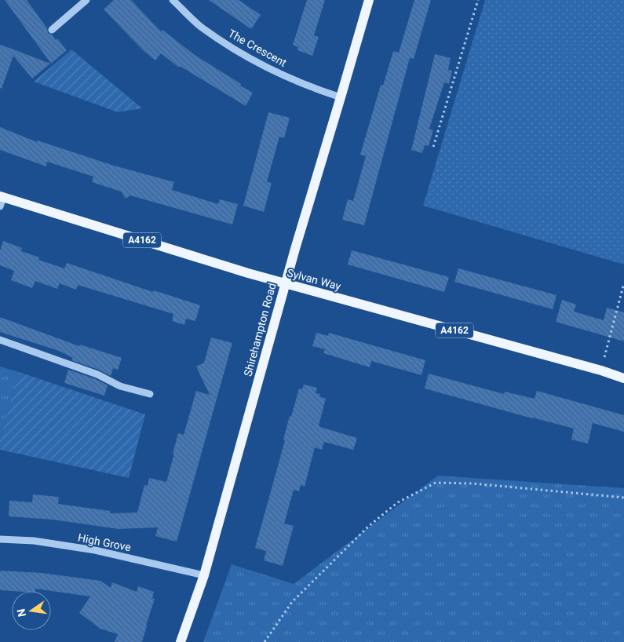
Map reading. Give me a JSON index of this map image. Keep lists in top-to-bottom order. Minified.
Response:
{"streets":{"main road":["A4162","Sylvan Way","Shirehampton Road"],"street":["The Crescent","High Grove"]},"crossings":[["The Crescent","Shirehampton Road"],["Sylvan Way","Shirehampton Road"],["Shirehampton Road","High Grove"]],"north":"left"}
